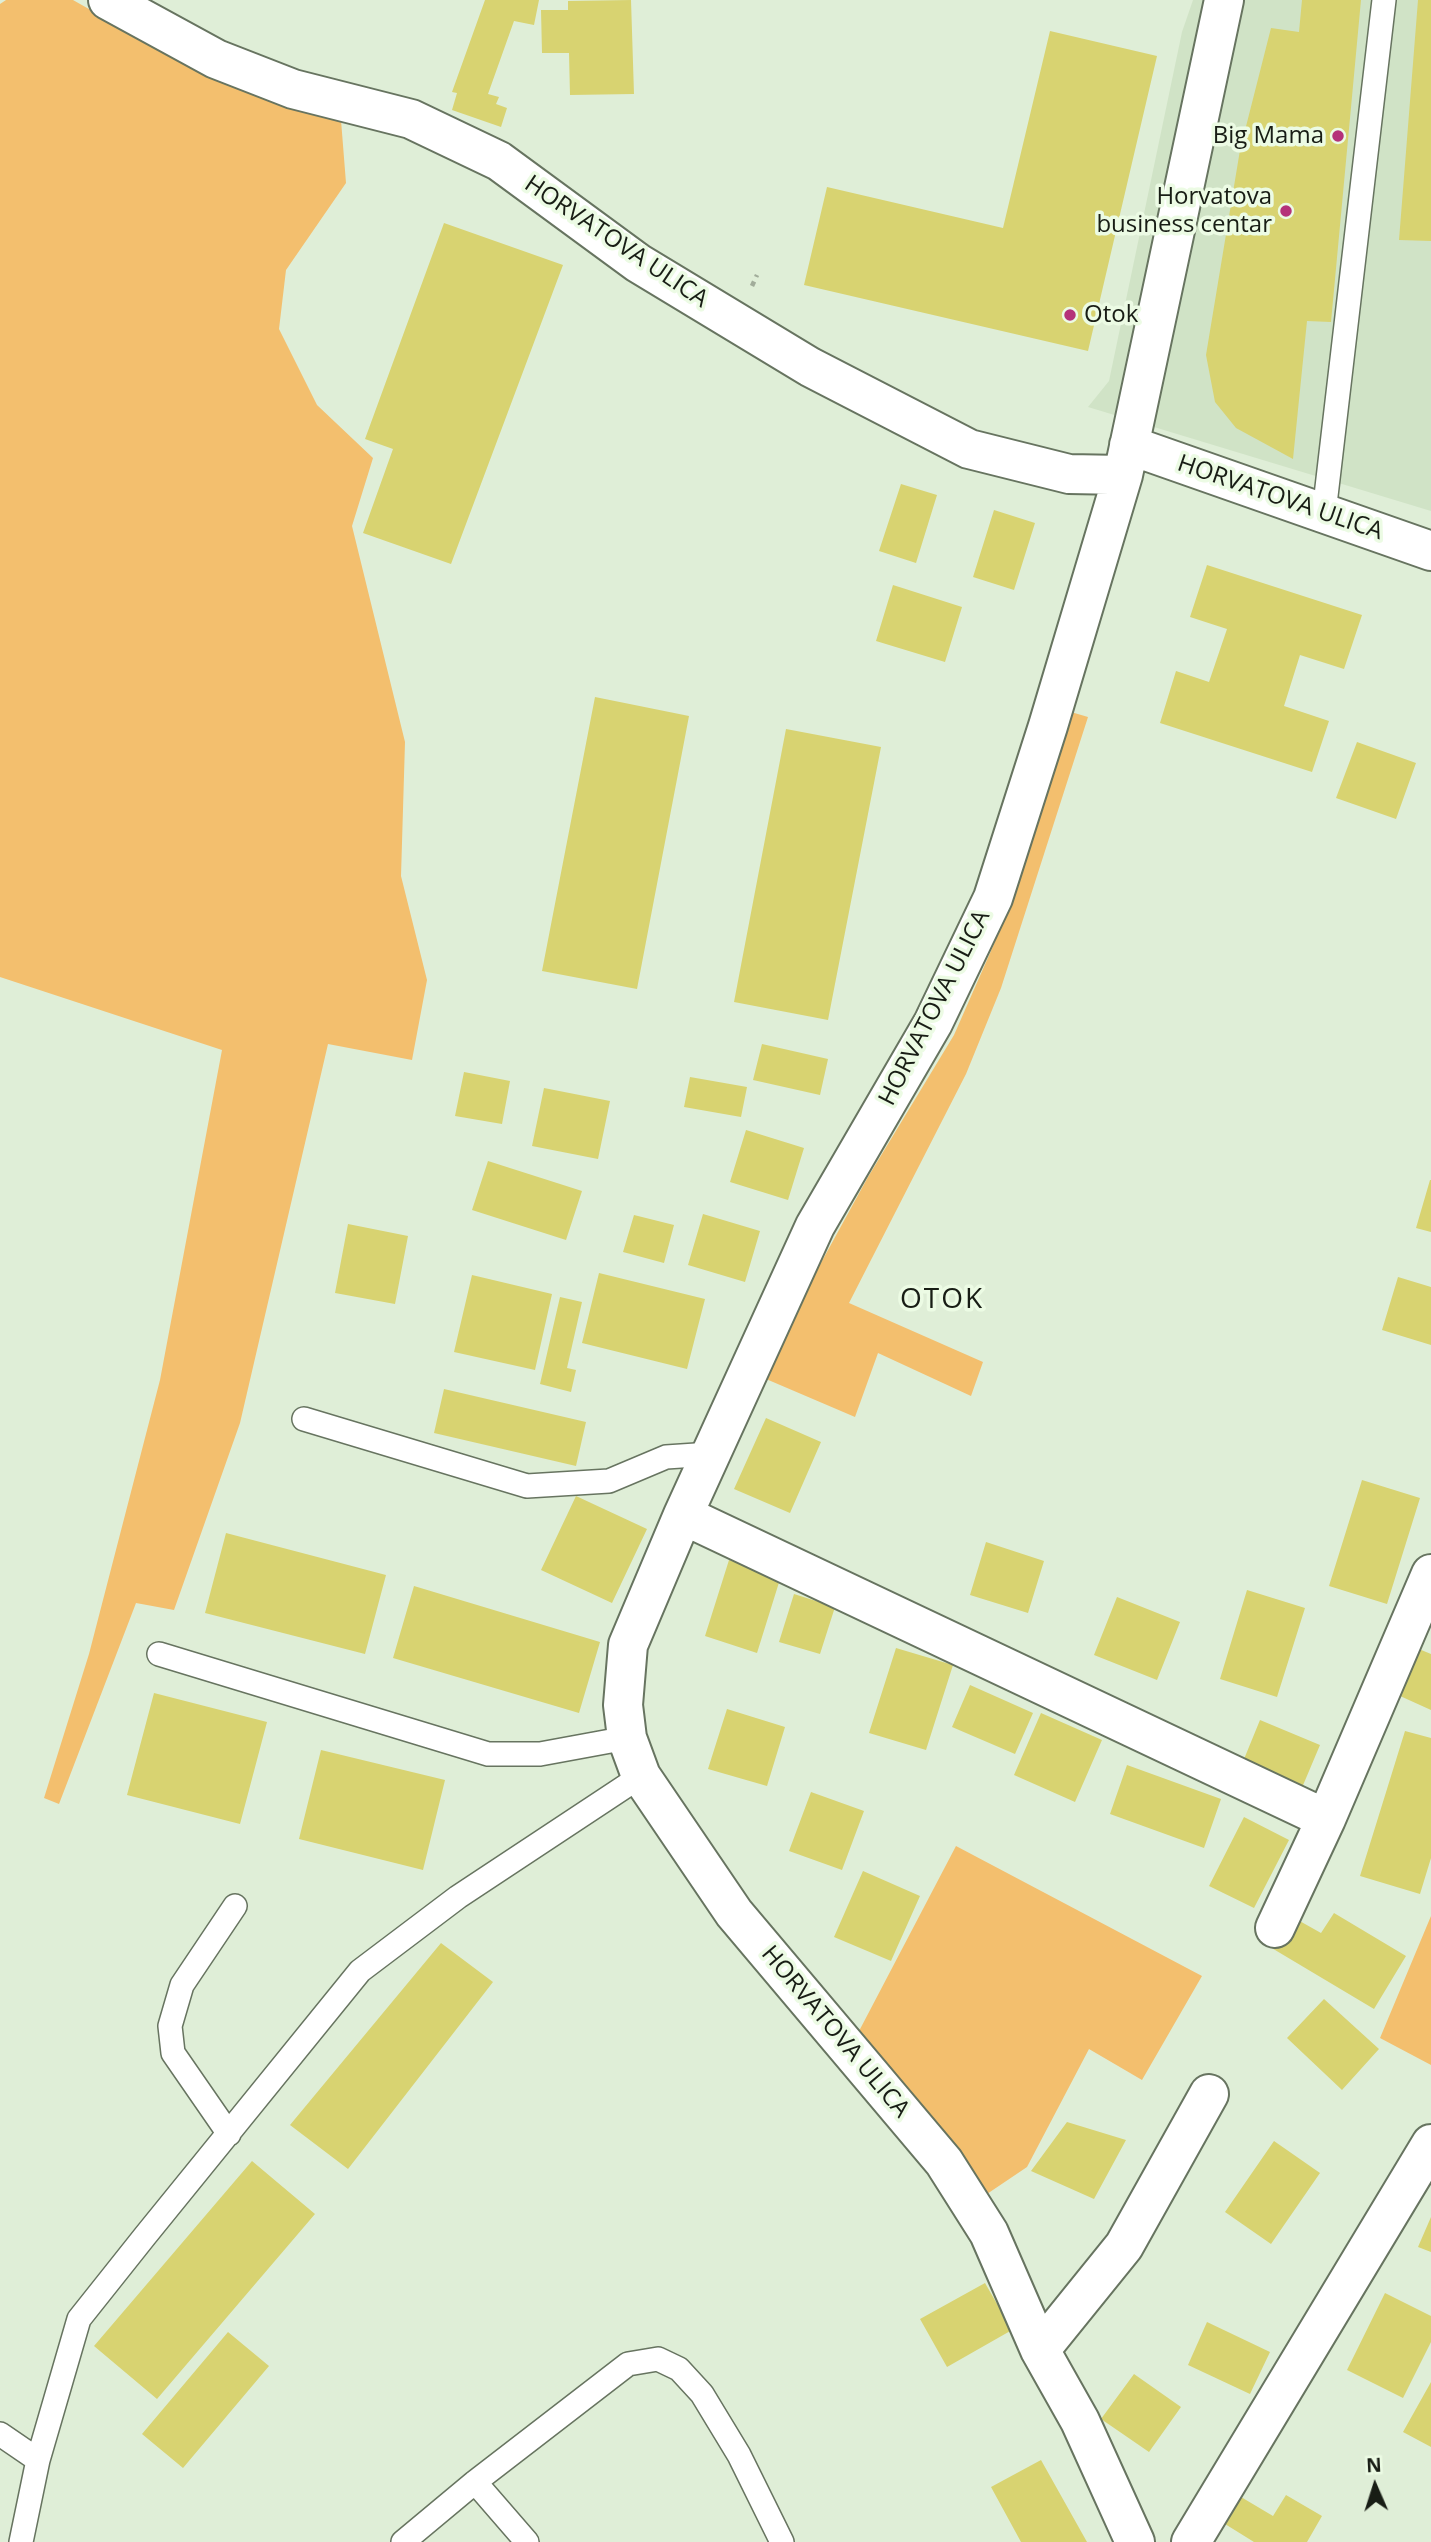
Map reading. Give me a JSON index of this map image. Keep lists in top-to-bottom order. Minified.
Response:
{"streets":{"street":["HORVATOVA ULICA"]},"districts":["OTOK"],"places":["Big Mama","Horvatova business centar","Otok"],"north":"top"}
